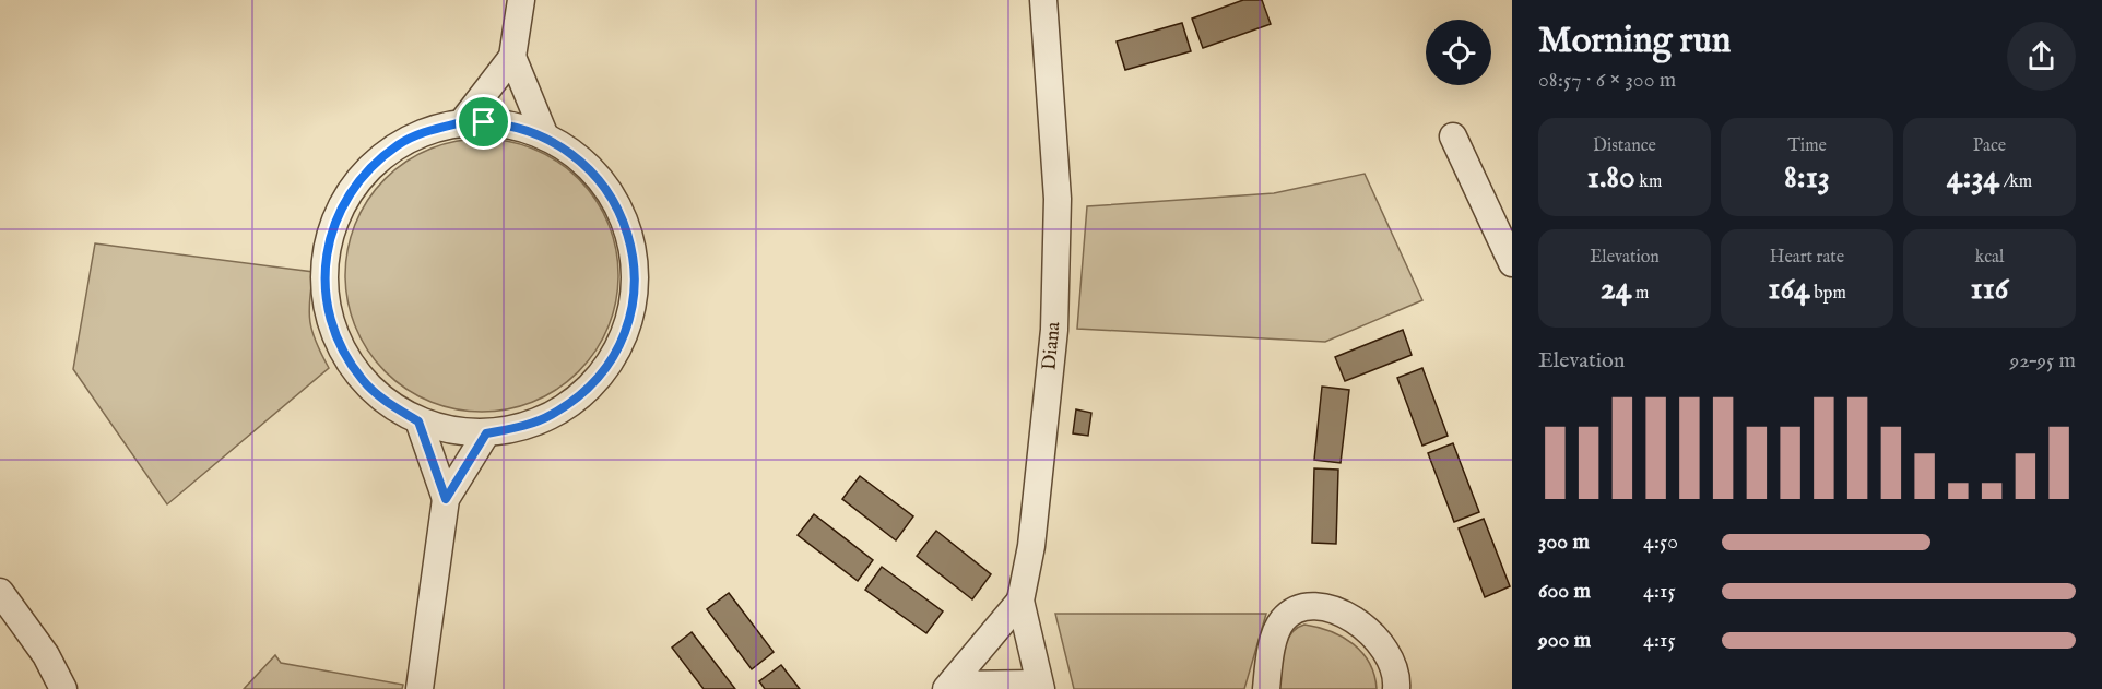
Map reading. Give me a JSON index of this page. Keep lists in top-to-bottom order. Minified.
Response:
{"streets":{"street":["Diana"]},"page":{"heading":["Morning run","08:57 · 6 × 300 m"],"stats":[["Distance","1.80 km"],["Time","8:13"],["Pace","4:34 /km"],["Elevation","24 m"],["Heart rate","164 bpm"],["kcal","116"]],"chart":["Elevation","92–95 m"],"list":[{"name":"300 m","note":"4:50"},{"name":"600 m","note":"4:15"},{"name":"900 m","note":"4:15"}]}}
